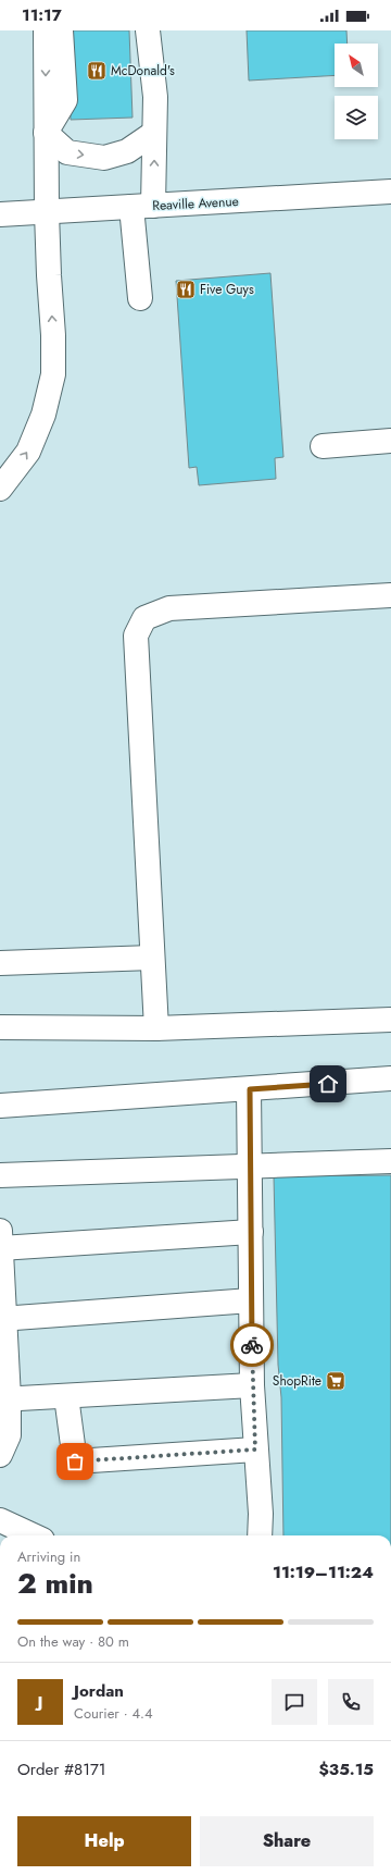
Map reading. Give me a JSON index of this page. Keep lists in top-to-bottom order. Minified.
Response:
{"streets":{"main road":["Reaville Avenue"]},"places":{"restaurant":["McDonald's","Five Guys"],"supermarket":["ShopRite"]},"north":"top left","page":{"status":"11:17","heading":["2 min","Arriving in","11:19–11:24"],"panel":["Jordan","Courier · 4.4","Order #8171","$35.15"],"bar":"On the way · 80 m","round":"J","buttons":["Help","Share"]}}
